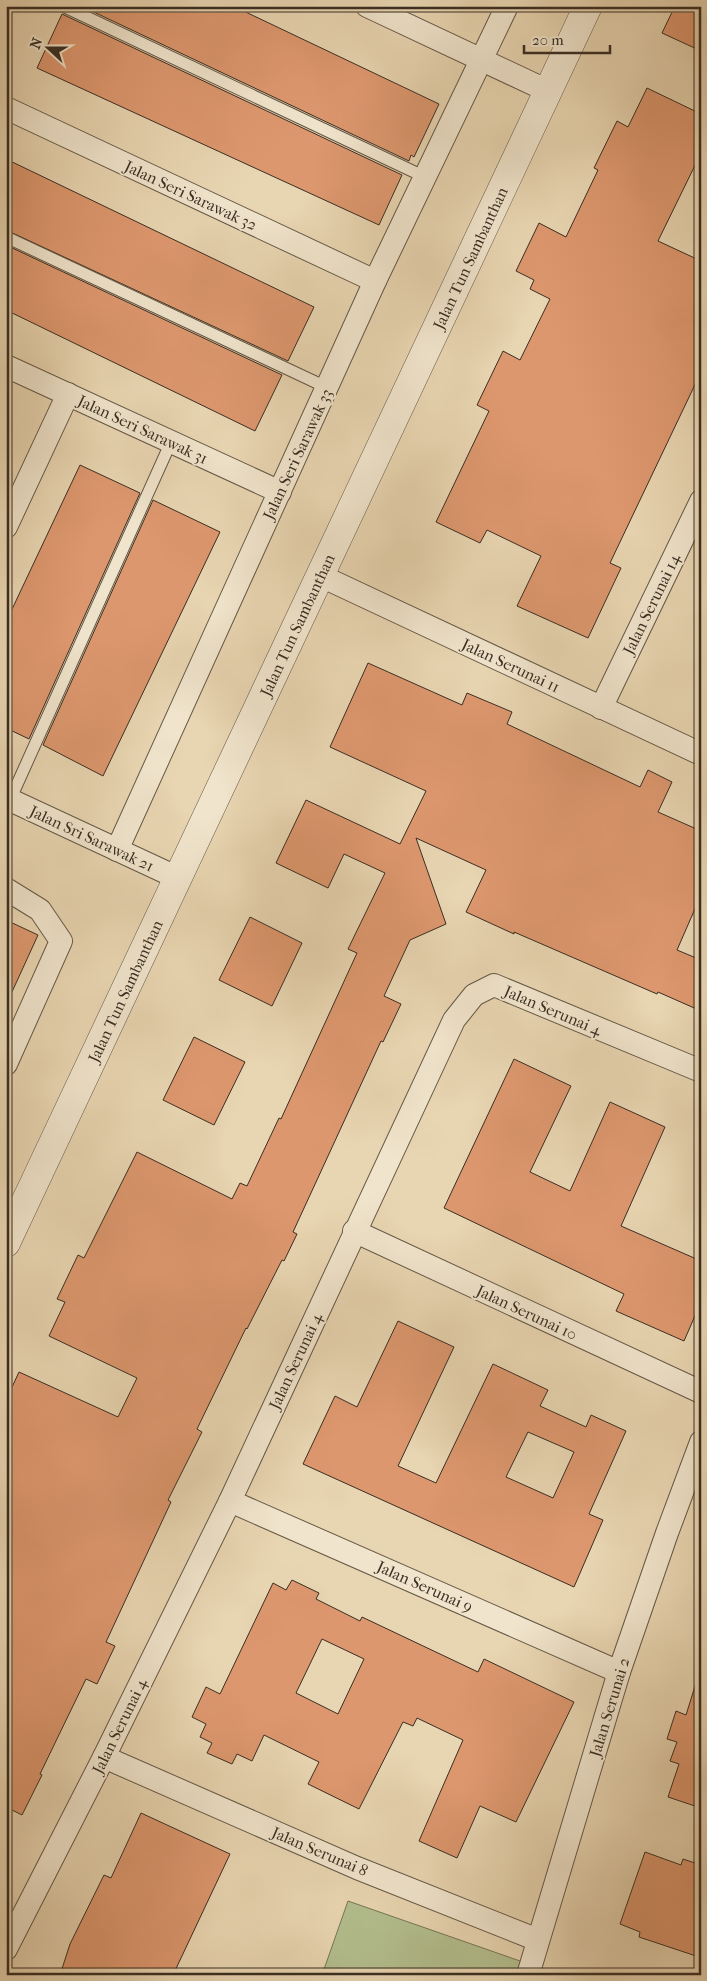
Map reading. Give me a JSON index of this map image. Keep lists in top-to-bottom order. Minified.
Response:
{"streets":{"street":["Jalan Seri Sarawak 32","Jalan Tun Sambanthan","Jalan Seri Sarawak 31","Jalan Seri Sarawak 33","Jalan Serunai 14","Jalan Serunai 11","Jalan Sri Sarawak 21","Jalan Serunai 4","Jalan Serunai 10","Jalan Serunai 9","Jalan Serunai 2","Jalan Serunai 8"]},"crossings":[["Jalan Seri Sarawak 32","Jalan Seri Sarawak 33"],["Jalan Tun Sambanthan","Jalan Serunai 11"],["Jalan Tun Sambanthan","Jalan Sri Sarawak 21"],["Jalan Seri Sarawak 31","Jalan Seri Sarawak 33"],["Jalan Seri Sarawak 33","Jalan Sri Sarawak 21"],["Jalan Serunai 14","Jalan Serunai 11"],["Jalan Serunai 4","Jalan Serunai 10"],["Jalan Serunai 4","Jalan Serunai 9"],["Jalan Serunai 4","Jalan Serunai 8"],["Jalan Serunai 9","Jalan Serunai 2"],["Jalan Serunai 2","Jalan Serunai 8"]],"scale_bar":"20 m","north":"left"}
